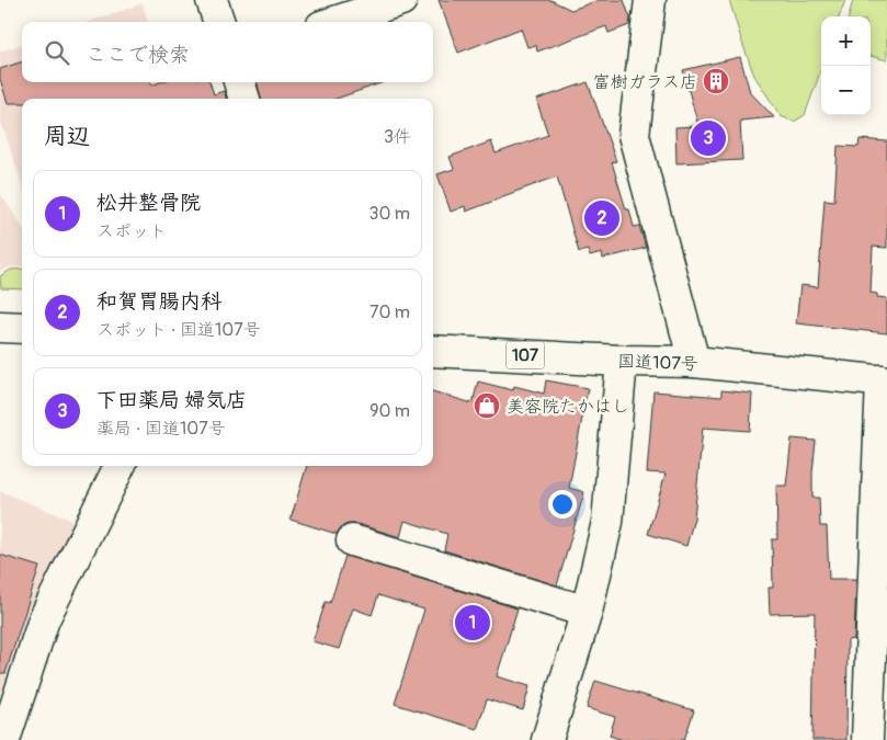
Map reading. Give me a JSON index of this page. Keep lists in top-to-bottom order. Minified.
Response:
{"streets":{"main road":["107","国道107号"]},"places":{"building":["富樹ガラス店"],"shop":["美容院たかはし"]},"page":{"map_buttons":["+","−"],"search":"ここで検索","heading":["周辺","3件"],"pins":["3","2","1"],"list":[{"mark":"1","name":"松井整骨院","note":"スポット","value":"30 m"},{"mark":"2","name":"和賀胃腸内科","note":"スポット · 国道107号","value":"70 m"},{"mark":"3","name":"下田薬局 婦気店","note":"薬局 · 国道107号","value":"90 m"}]}}
